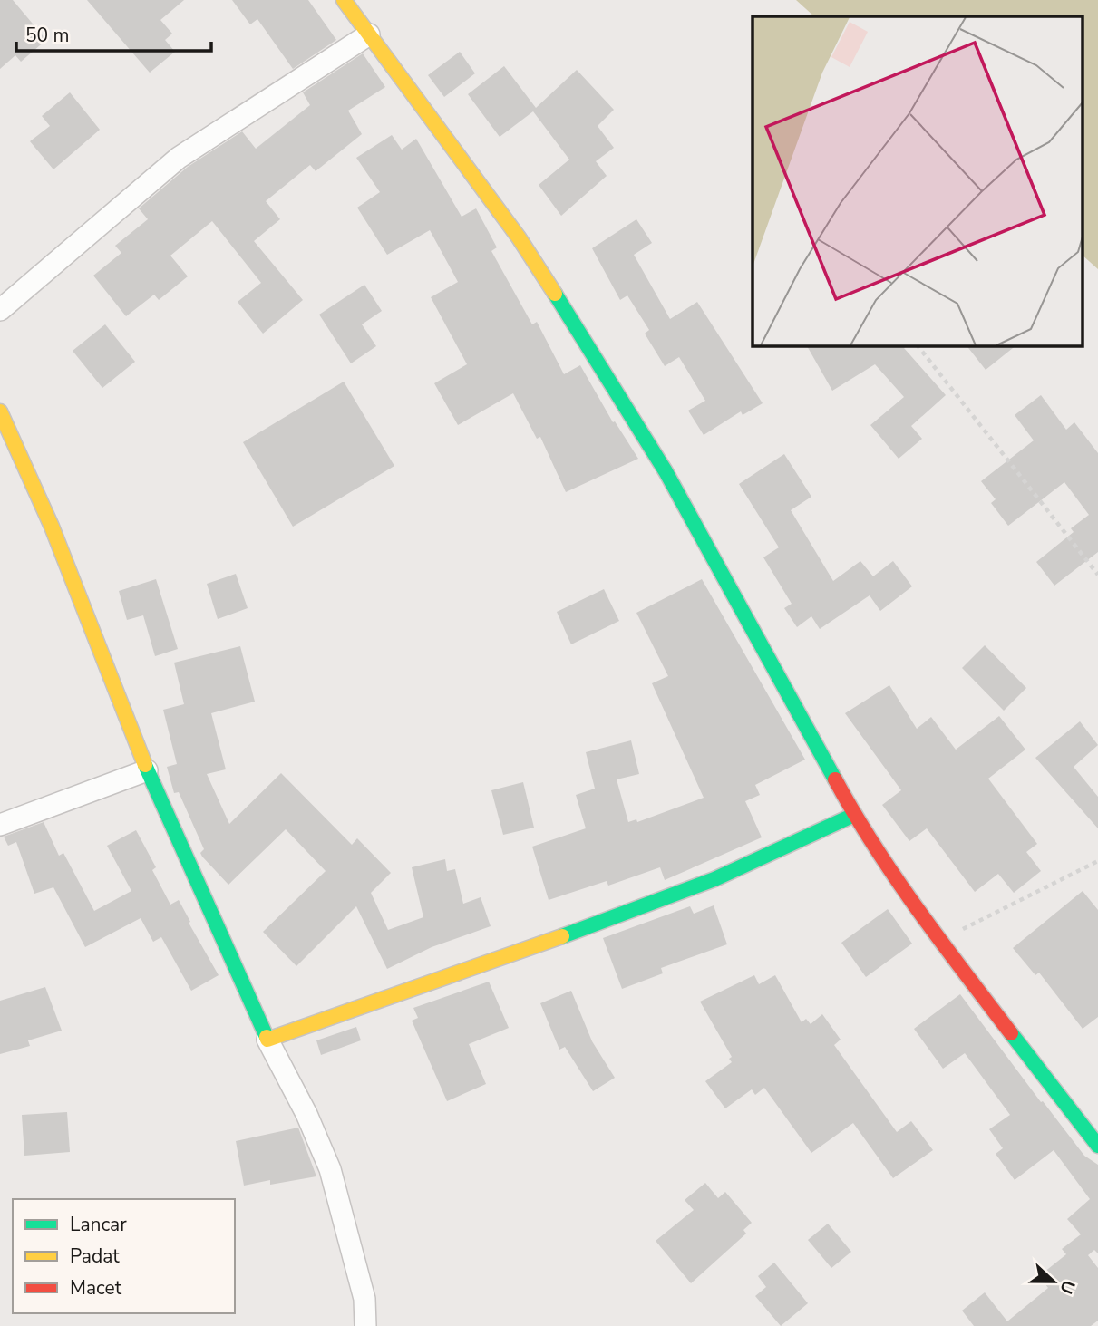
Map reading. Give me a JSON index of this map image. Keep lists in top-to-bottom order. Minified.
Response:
{"legend":["Lancar","Padat","Macet"],"scale_bar":"50 m","north":"right"}
